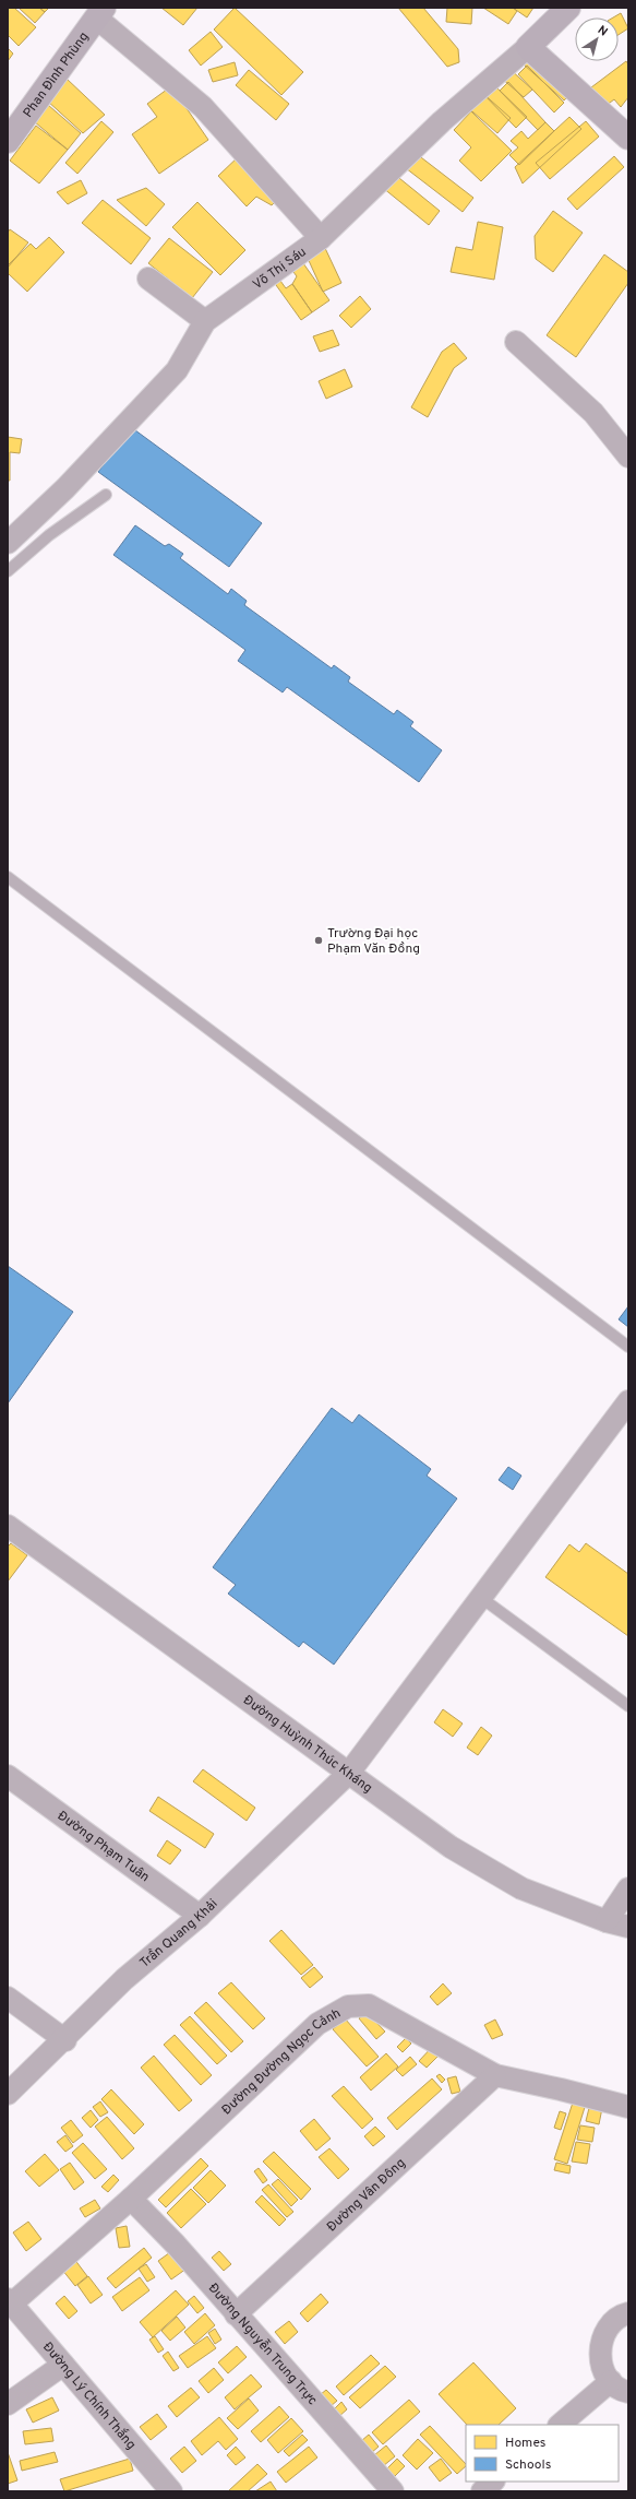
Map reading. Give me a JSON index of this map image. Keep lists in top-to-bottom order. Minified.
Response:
{"streets":{"street":["Phan Đình Phùng","Võ Thị Sáu","Đường Huỳnh Thúc Kháng","Đường Phạm Tuân","Trần Quang Khải","Đường Đường Ngọc Cảnh","Đường Vân Đông","Đường Nguyễn Trung Trực","Đường Lý Chính Thắng"]},"crossings":[["Đường Huỳnh Thúc Kháng","Trần Quang Khải"],["Đường Phạm Tuân","Trần Quang Khải"],["Đường Đường Ngọc Cảnh","Đường Vân Đông"],["Đường Đường Ngọc Cảnh","Đường Nguyễn Trung Trực"],["Đường Đường Ngọc Cảnh","Đường Lý Chính Thắng"],["Đường Vân Đông","Đường Nguyễn Trung Trực"]],"places":["Trường Đại học Phạm Văn Đồng"],"legend":["Homes","Schools"],"north":"top right"}
